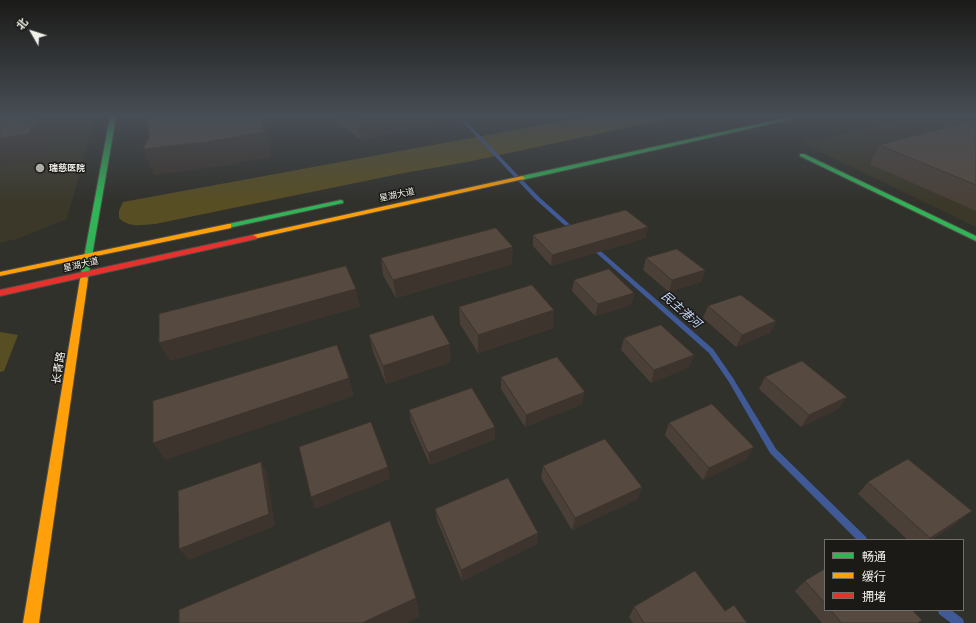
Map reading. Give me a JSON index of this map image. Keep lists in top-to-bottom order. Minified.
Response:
{"streets":{"main road":["星湖大道","长青路"]},"crossings":[["星湖大道","长青路"]],"water":["民主港河"],"places":["瑞慈医院"],"legend":["畅通","缓行","拥堵"],"north":"top left"}
